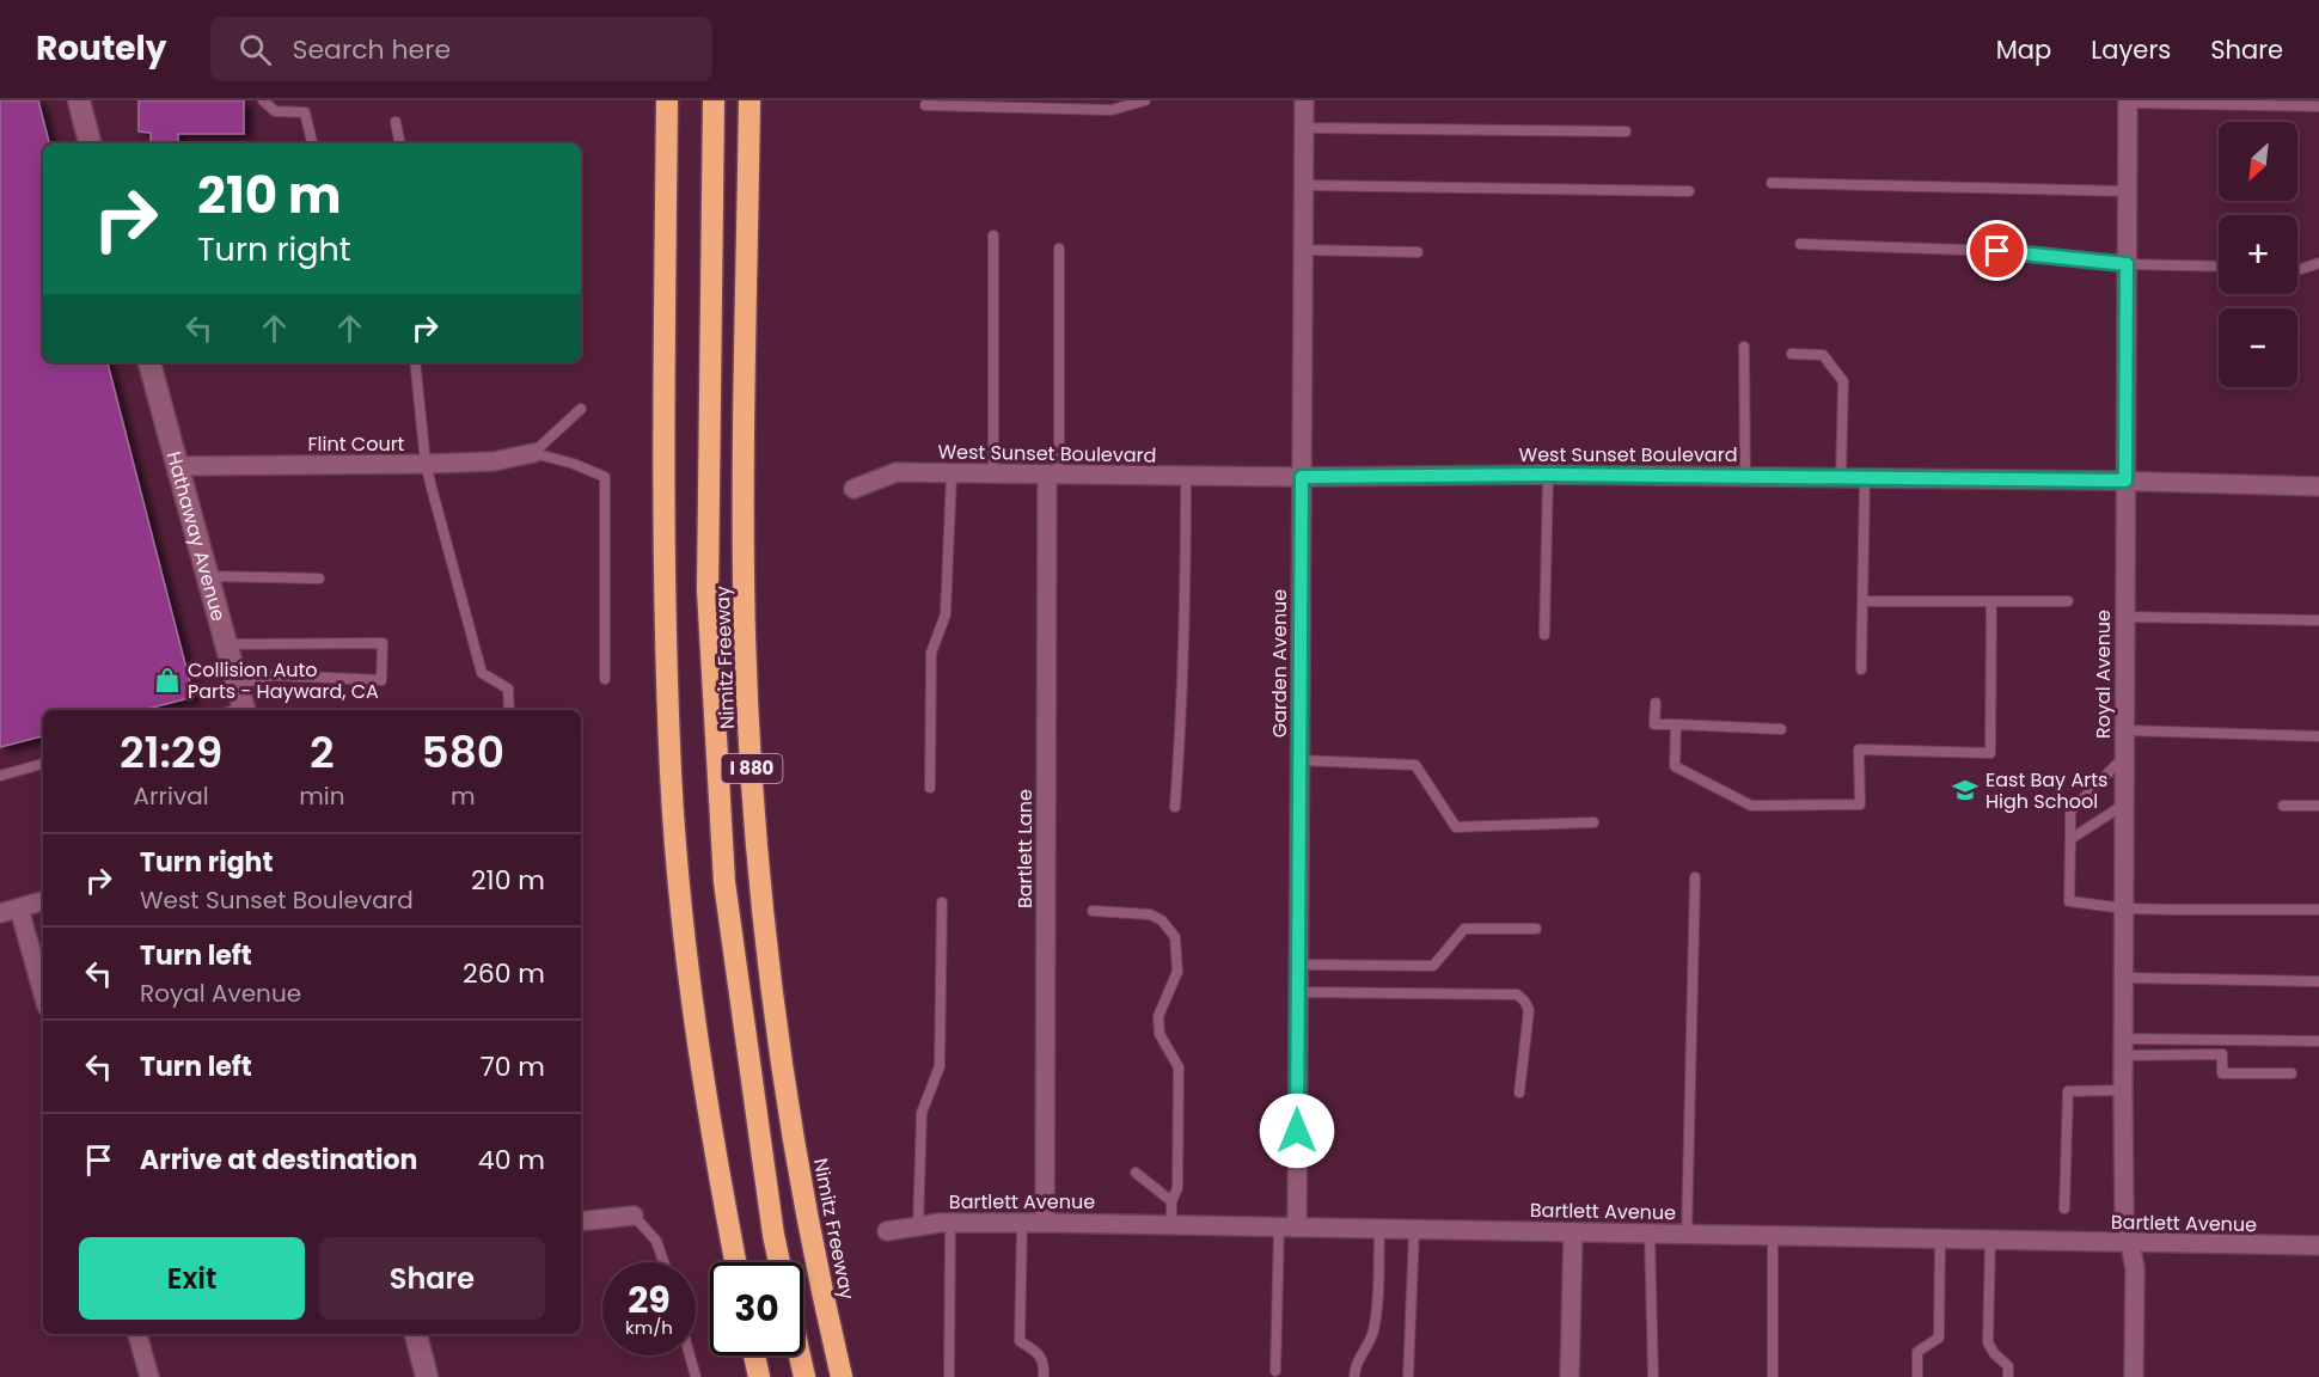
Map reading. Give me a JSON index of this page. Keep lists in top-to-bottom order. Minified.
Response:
{"streets":{"highway":["Nimitz Freeway","I 880"],"street":["Flint Court","West Sunset Boulevard","Hathaway Avenue","Garden Avenue","Royal Avenue","Bartlett Lane","Bartlett Avenue"]},"crossings":[["Flint Court","Hathaway Avenue"],["West Sunset Boulevard","Garden Avenue"],["West Sunset Boulevard","Royal Avenue"],["West Sunset Boulevard","Bartlett Lane"],["Garden Avenue","Bartlett Avenue"],["Royal Avenue","Bartlett Avenue"],["Bartlett Lane","Bartlett Avenue"]],"places":{"shop":["Collision Auto Parts - Hayward, CA"],"school or university":["East Bay Arts High School"]},"north":"bottom left","page":{"header":"Routely","search":"Search here","nav":["Map","Layers","Share"],"map_buttons":["+","−"],"turn":["210 m","Turn right"],"eta":["21:29","Arrival","2","min","580","m"],"list":[{"name":"Turn right","note":"West Sunset Boulevard","value":"210 m"},{"name":"Turn left","note":"Royal Avenue","value":"260 m"},{"name":"Turn left","value":"70 m"},{"name":"Arrive at destination","value":"40 m"}],"buttons":["Exit","Share"],"speed":"29 km/h","limit":"30"}}
